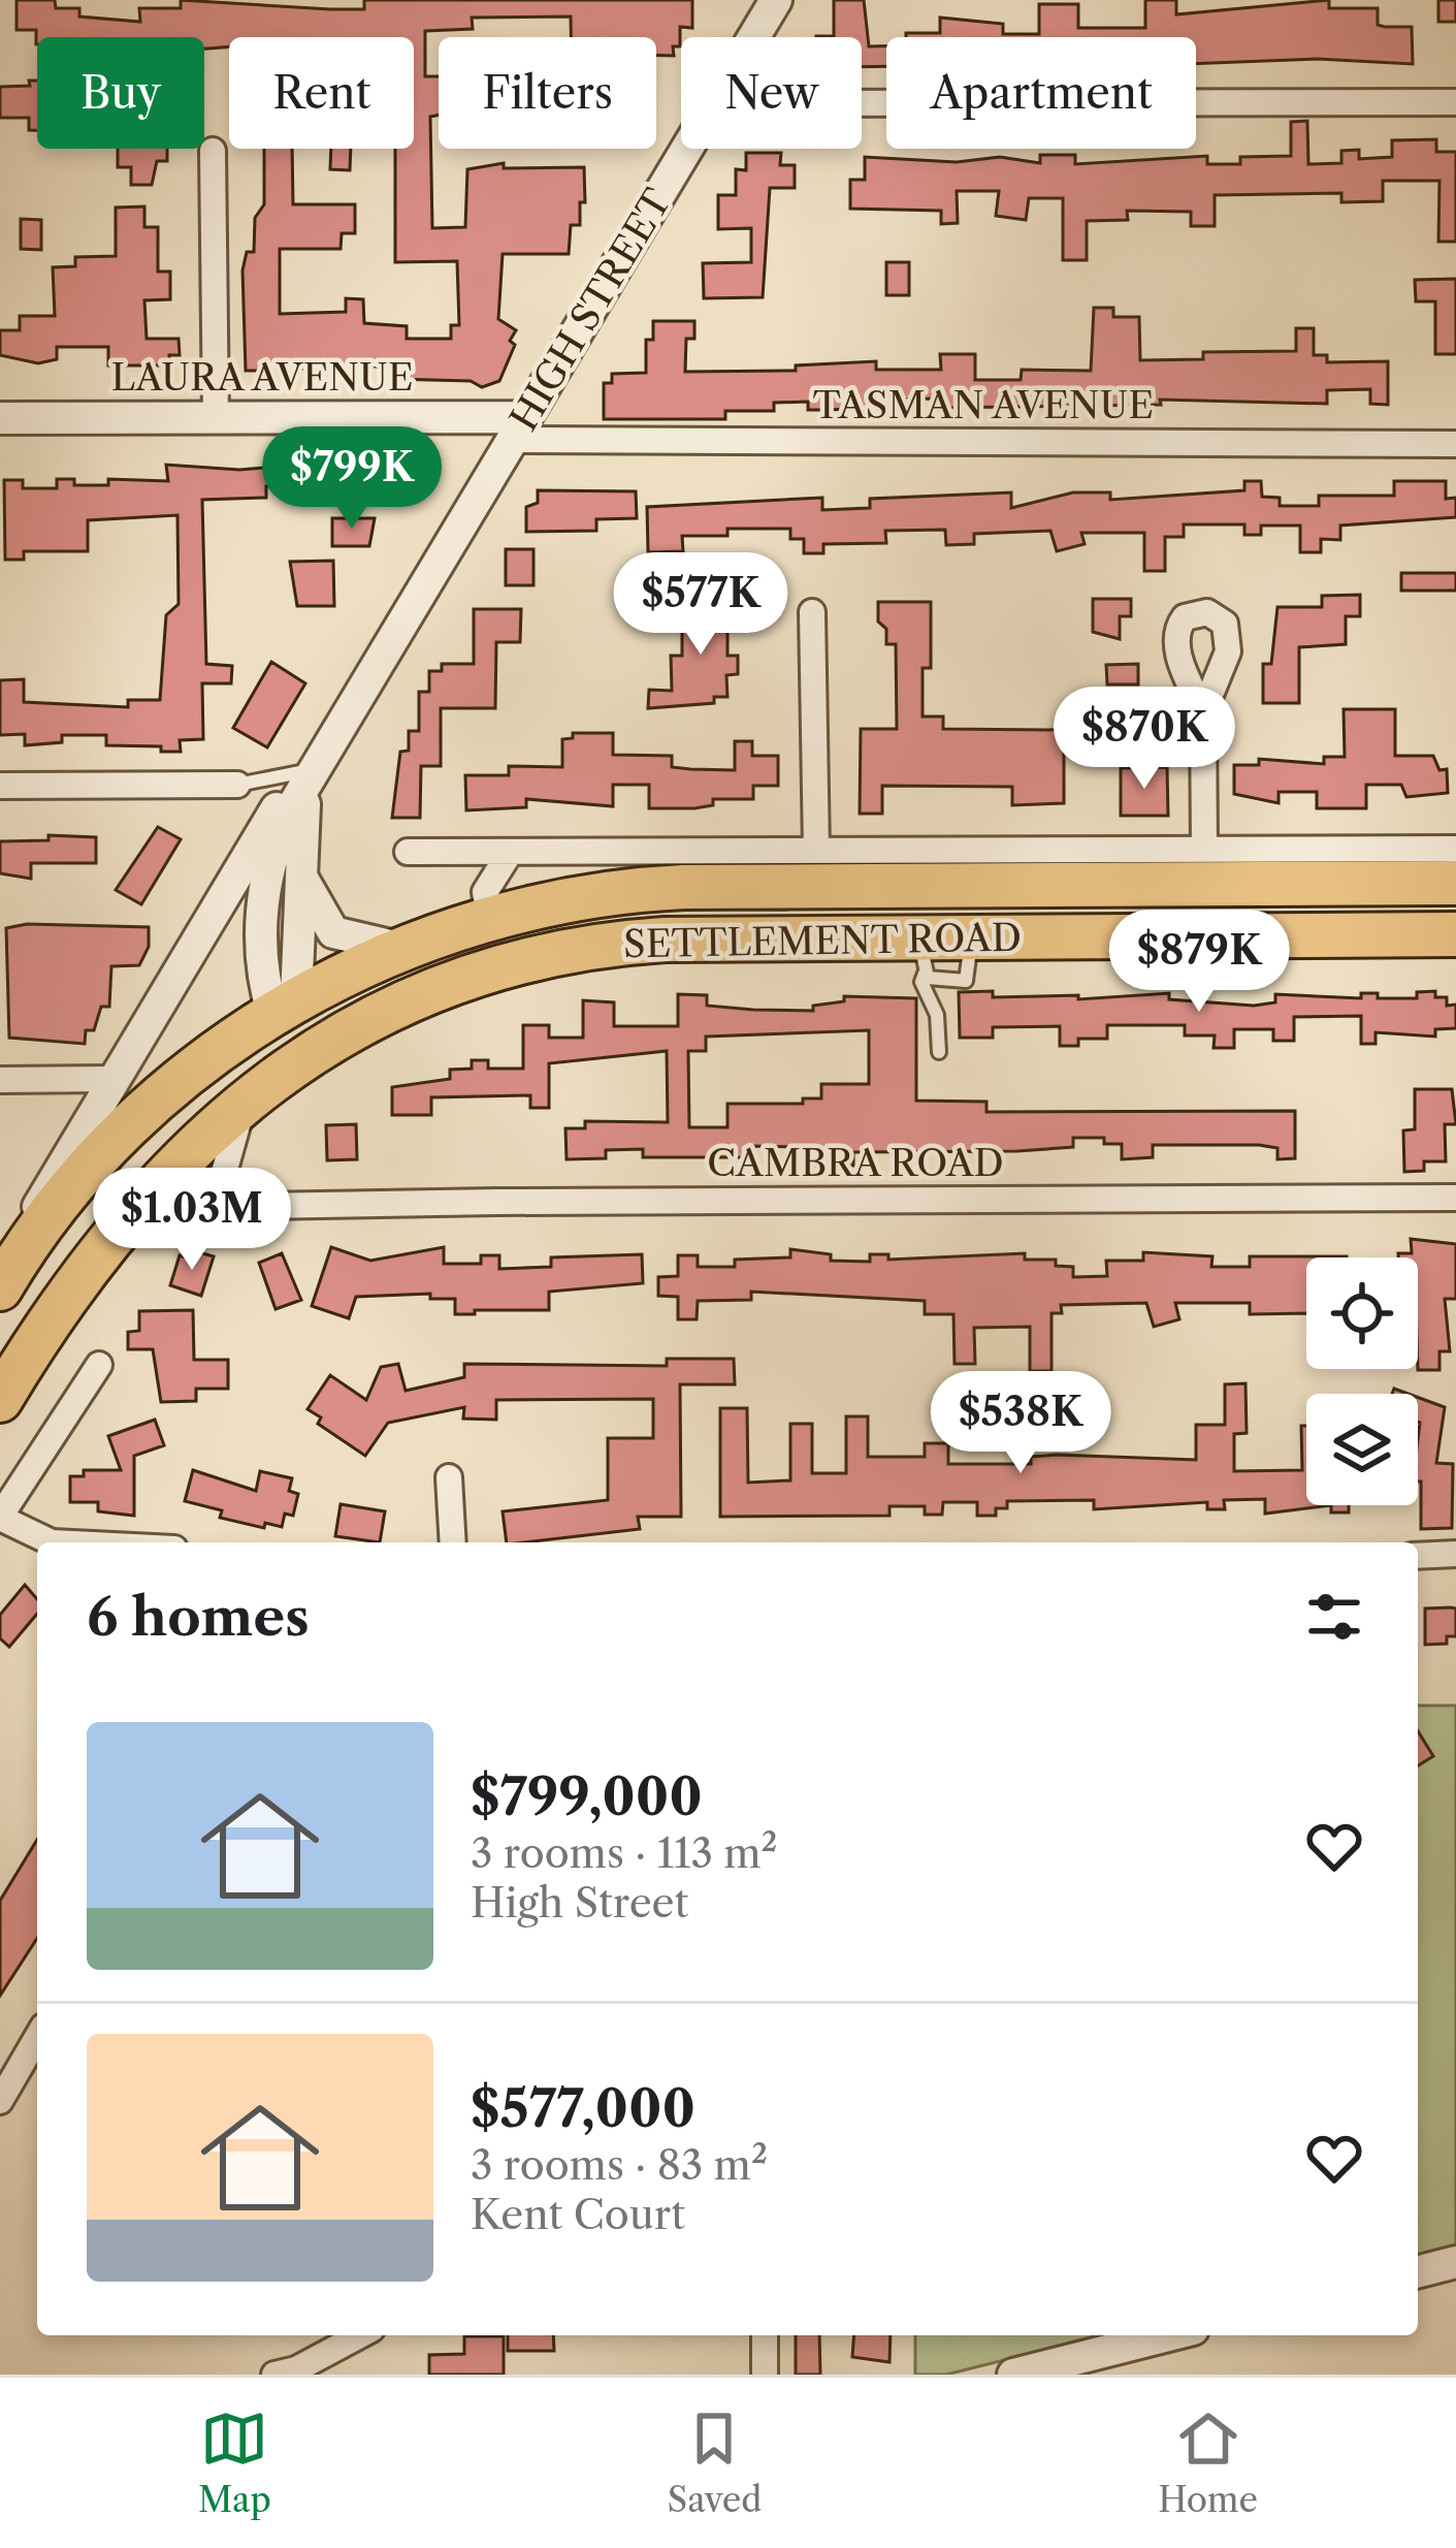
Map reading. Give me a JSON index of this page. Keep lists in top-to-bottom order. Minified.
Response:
{"streets":{"highway":["HIGH STREET","SETTLEMENT ROAD"],"street":["LAURA AVENUE","TASMAN AVENUE","CAMBRA ROAD"]},"crossings":[["HIGH STREET","LAURA AVENUE"],["HIGH STREET","TASMAN AVENUE"],["HIGH STREET","SETTLEMENT ROAD"],["LAURA AVENUE","TASMAN AVENUE"]],"page":{"chip":["Buy","Rent","Filters","New","Apartment"],"price":["$799K","$577K","$870K","$879K","$1.03M","$538K"],"heading":"6 homes","list":[{"name":"$799,000","note":"3 rooms · 113 m² · High Street"},{"name":"$577,000","note":"3 rooms · 83 m² · Kent Court"}],"tabs":["Map","Saved","Home"]}}
